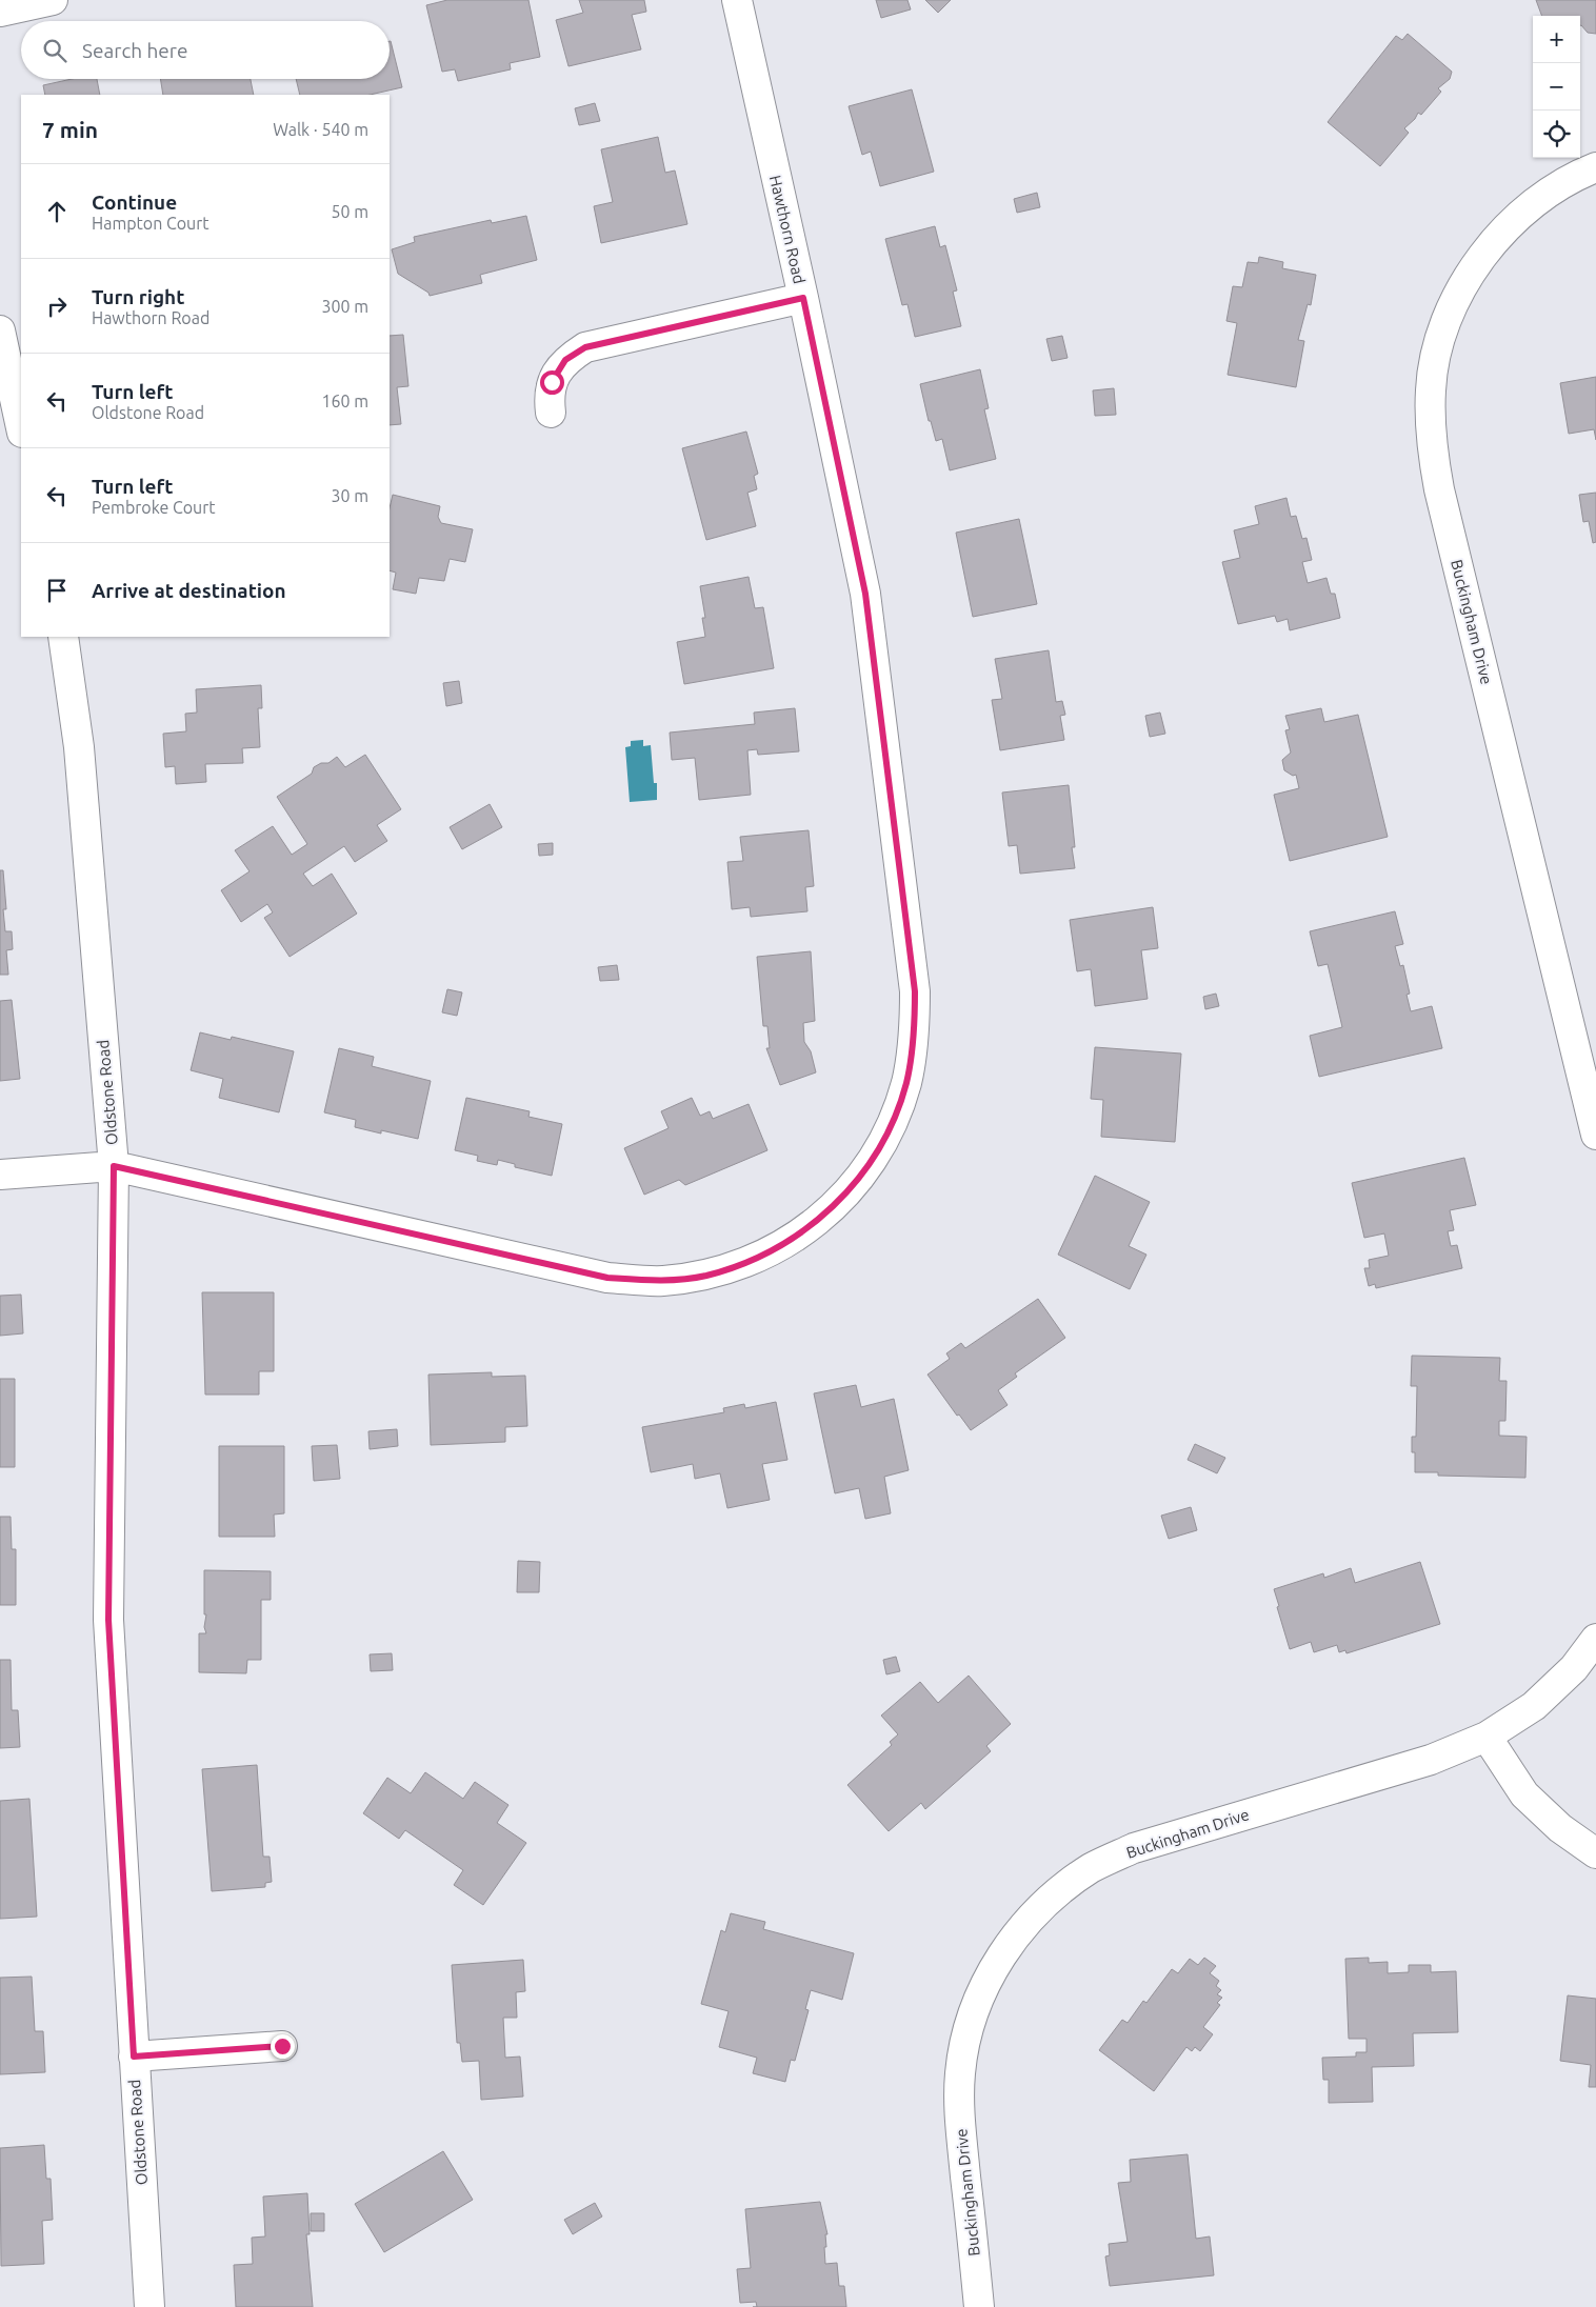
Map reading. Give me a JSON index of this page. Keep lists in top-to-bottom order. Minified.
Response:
{"streets":{"street":["Hawthorn Road","Buckingham Drive","Oldstone Road"]},"crossings":[["Hawthorn Road","Oldstone Road"]],"page":{"map_buttons":["+","−"],"search":"Search here","heading":["7 min","Walk · 540 m"],"list":[["Continue","Hampton Court","50 m"],["Turn right","Hawthorn Road","300 m"],["Turn left","Oldstone Road","160 m"],["Turn left","Pembroke Court","30 m"],"Arrive at destination"]}}
